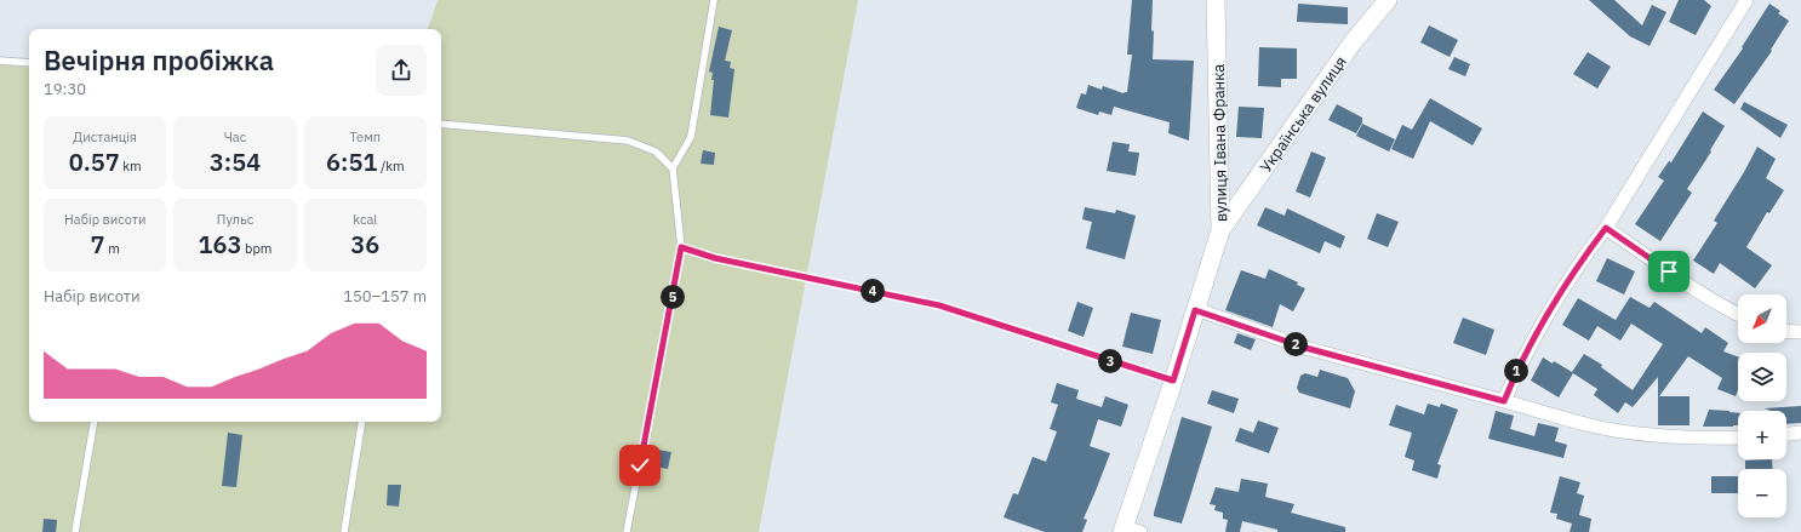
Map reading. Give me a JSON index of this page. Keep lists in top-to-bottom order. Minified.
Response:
{"streets":{"street":["Українська вулиця","вулиця Івана Франка"]},"crossings":[["Українська вулиця","вулиця Івана Франка"]],"north":"bottom left","page":{"heading":["Вечірня пробіжка","19:30"],"stats":[["Дистанція","0.57 km"],["Час","3:54"],["Темп","6:51 /km"],["Набір висоти","7 m"],["Пульс","163 bpm"],["kcal","36"]],"chart":["Набір висоти","150–157 m"],"pins":["4","5","2","3","1"],"map_buttons":["+","−"]}}
